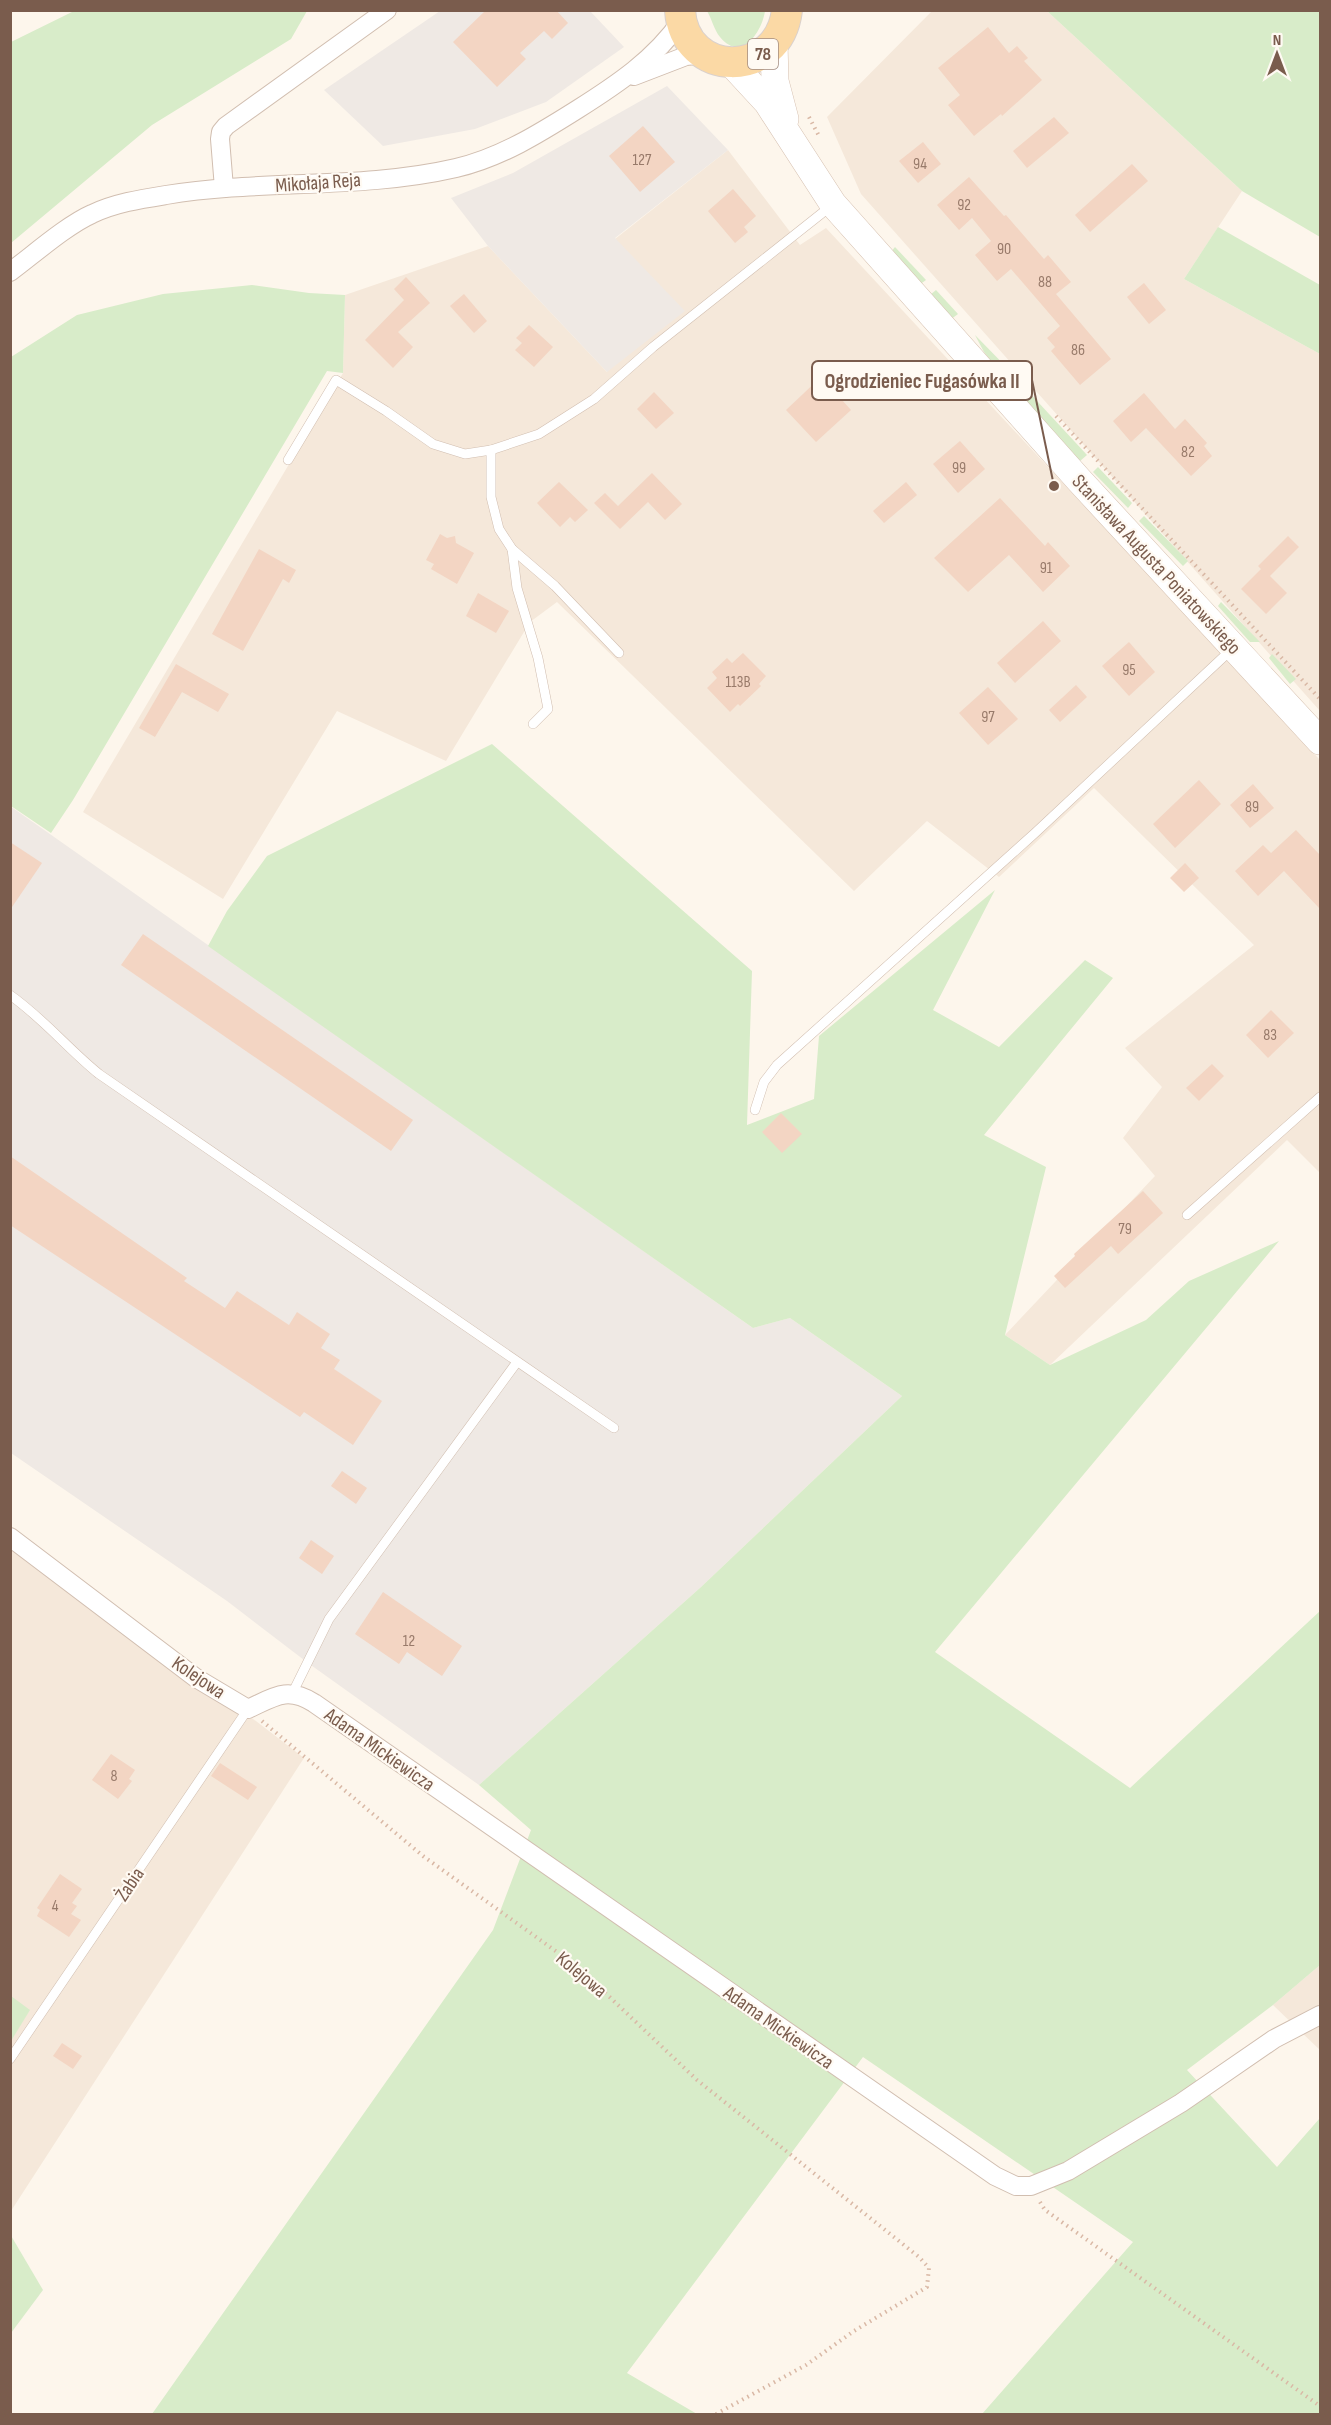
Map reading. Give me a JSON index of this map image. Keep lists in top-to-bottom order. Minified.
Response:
{"streets":{"main road":["78","Stanisława Augusta Poniatowskiego"],"street":["Mikołaja Reja","Kolejowa","Adama Mickiewicza"],"lane":["Żabia"]},"crossings":[["78","Mikołaja Reja"],["78","Stanisława Augusta Poniatowskiego"],["Mikołaja Reja","Stanisława Augusta Poniatowskiego"],["Kolejowa","Żabia"]],"places":["Ogrodzieniec Fugasówka II"],"house_numbers":["127","94","92","90","88","86","82","99","91","95","113B","97","89","83","79","12","8","4"],"north":"top"}
